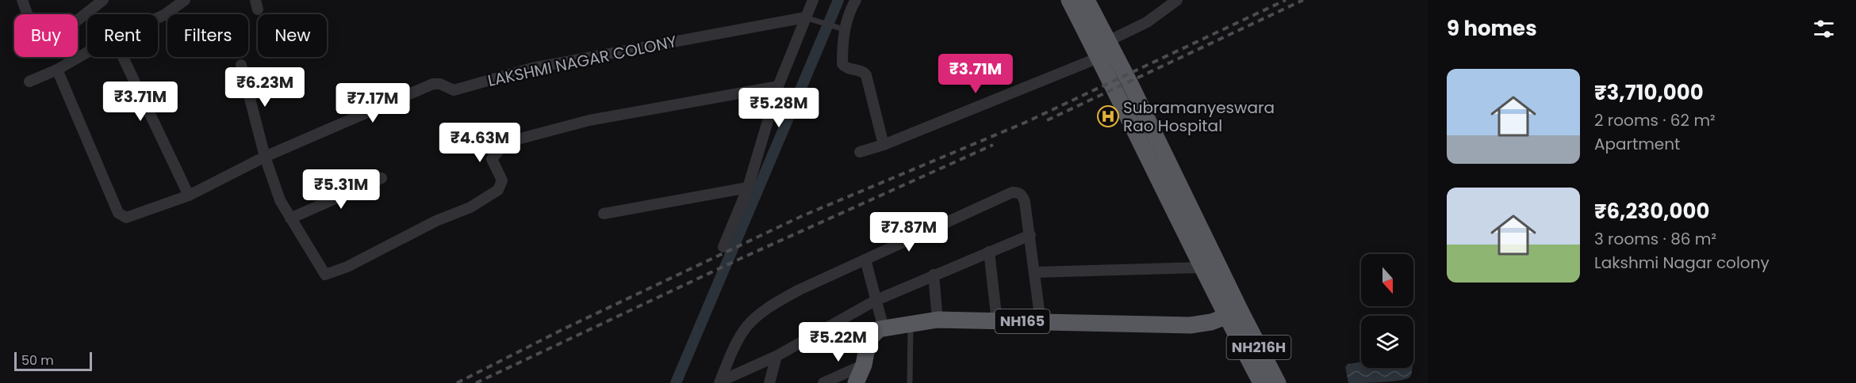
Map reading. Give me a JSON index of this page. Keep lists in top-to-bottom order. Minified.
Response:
{"streets":{"highway":["NH165","NH216H"],"street":["LAKSHMI NAGAR COLONY"]},"crossings":[["NH165","NH216H"]],"places":{"hospital":["Subramanyeswara Rao Hospital"]},"scale_bar":"50 m","north":"bottom","page":{"heading":"9 homes","chip":["Buy","Rent","Filters","New"],"price":["₹3.71M","₹6.23M","₹3.71M","₹7.17M","₹5.28M","₹4.63M","₹5.31M","₹7.87M","₹5.22M"],"list":[{"name":"₹3,710,000","note":"2 rooms · 62 m² · Apartment"},{"name":"₹6,230,000","note":"3 rooms · 86 m² · Lakshmi Nagar colony"}],"scale":"50 m"}}
